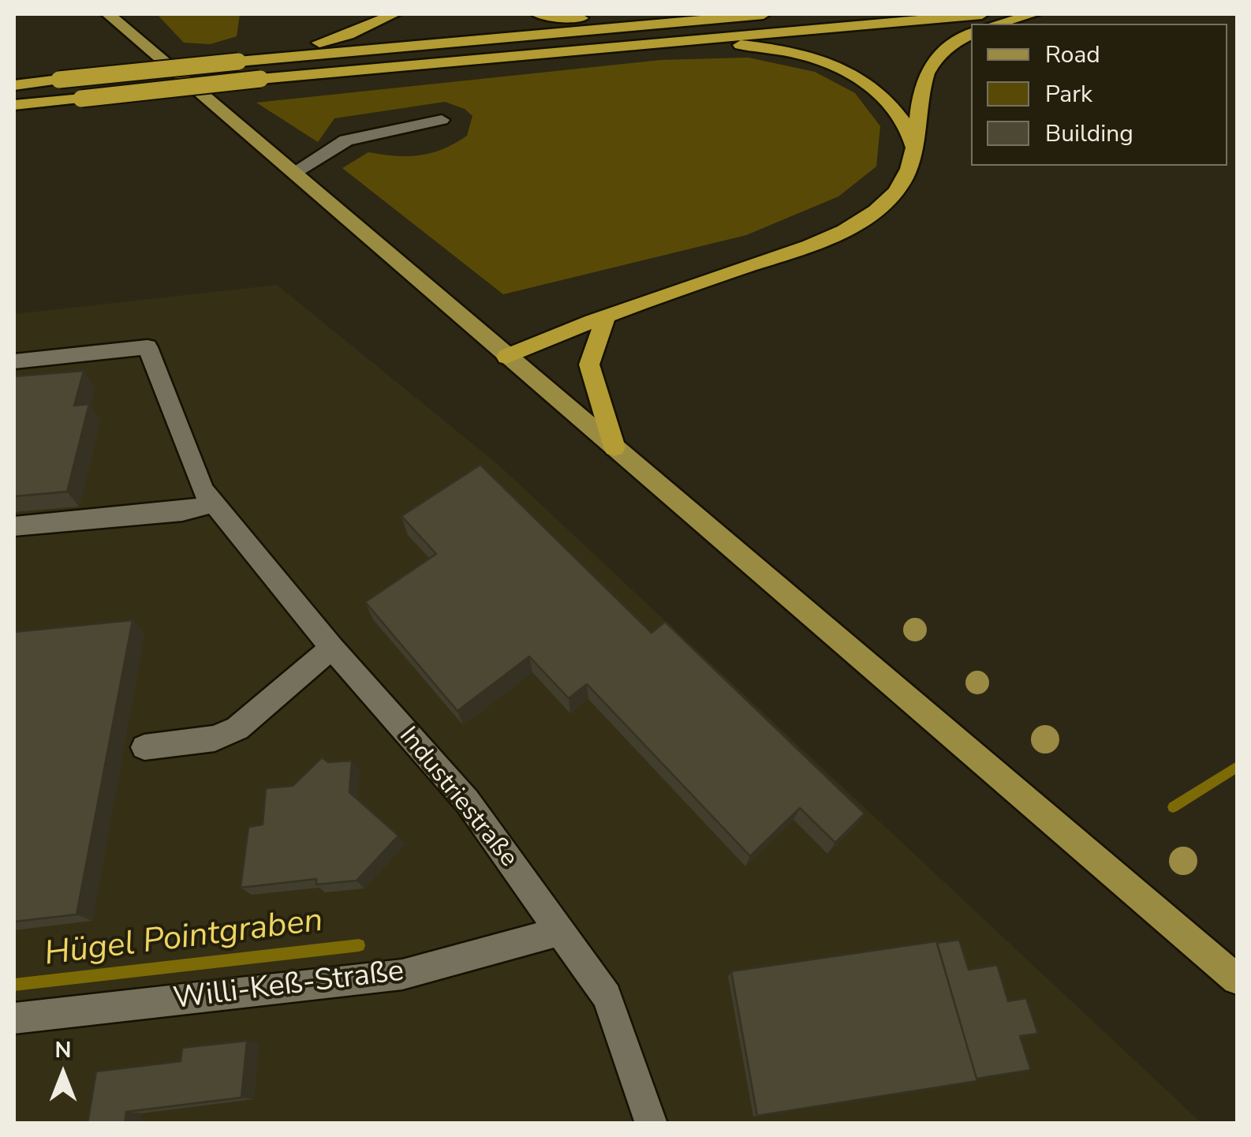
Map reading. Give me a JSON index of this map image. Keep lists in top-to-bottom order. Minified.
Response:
{"streets":{"street":["Industriestraße","Willi-Keß-Straße"]},"crossings":[["Industriestraße","Willi-Keß-Straße"]],"water":["Hügel Pointgraben"],"legend":["Road","Park","Building"],"north":"top"}
